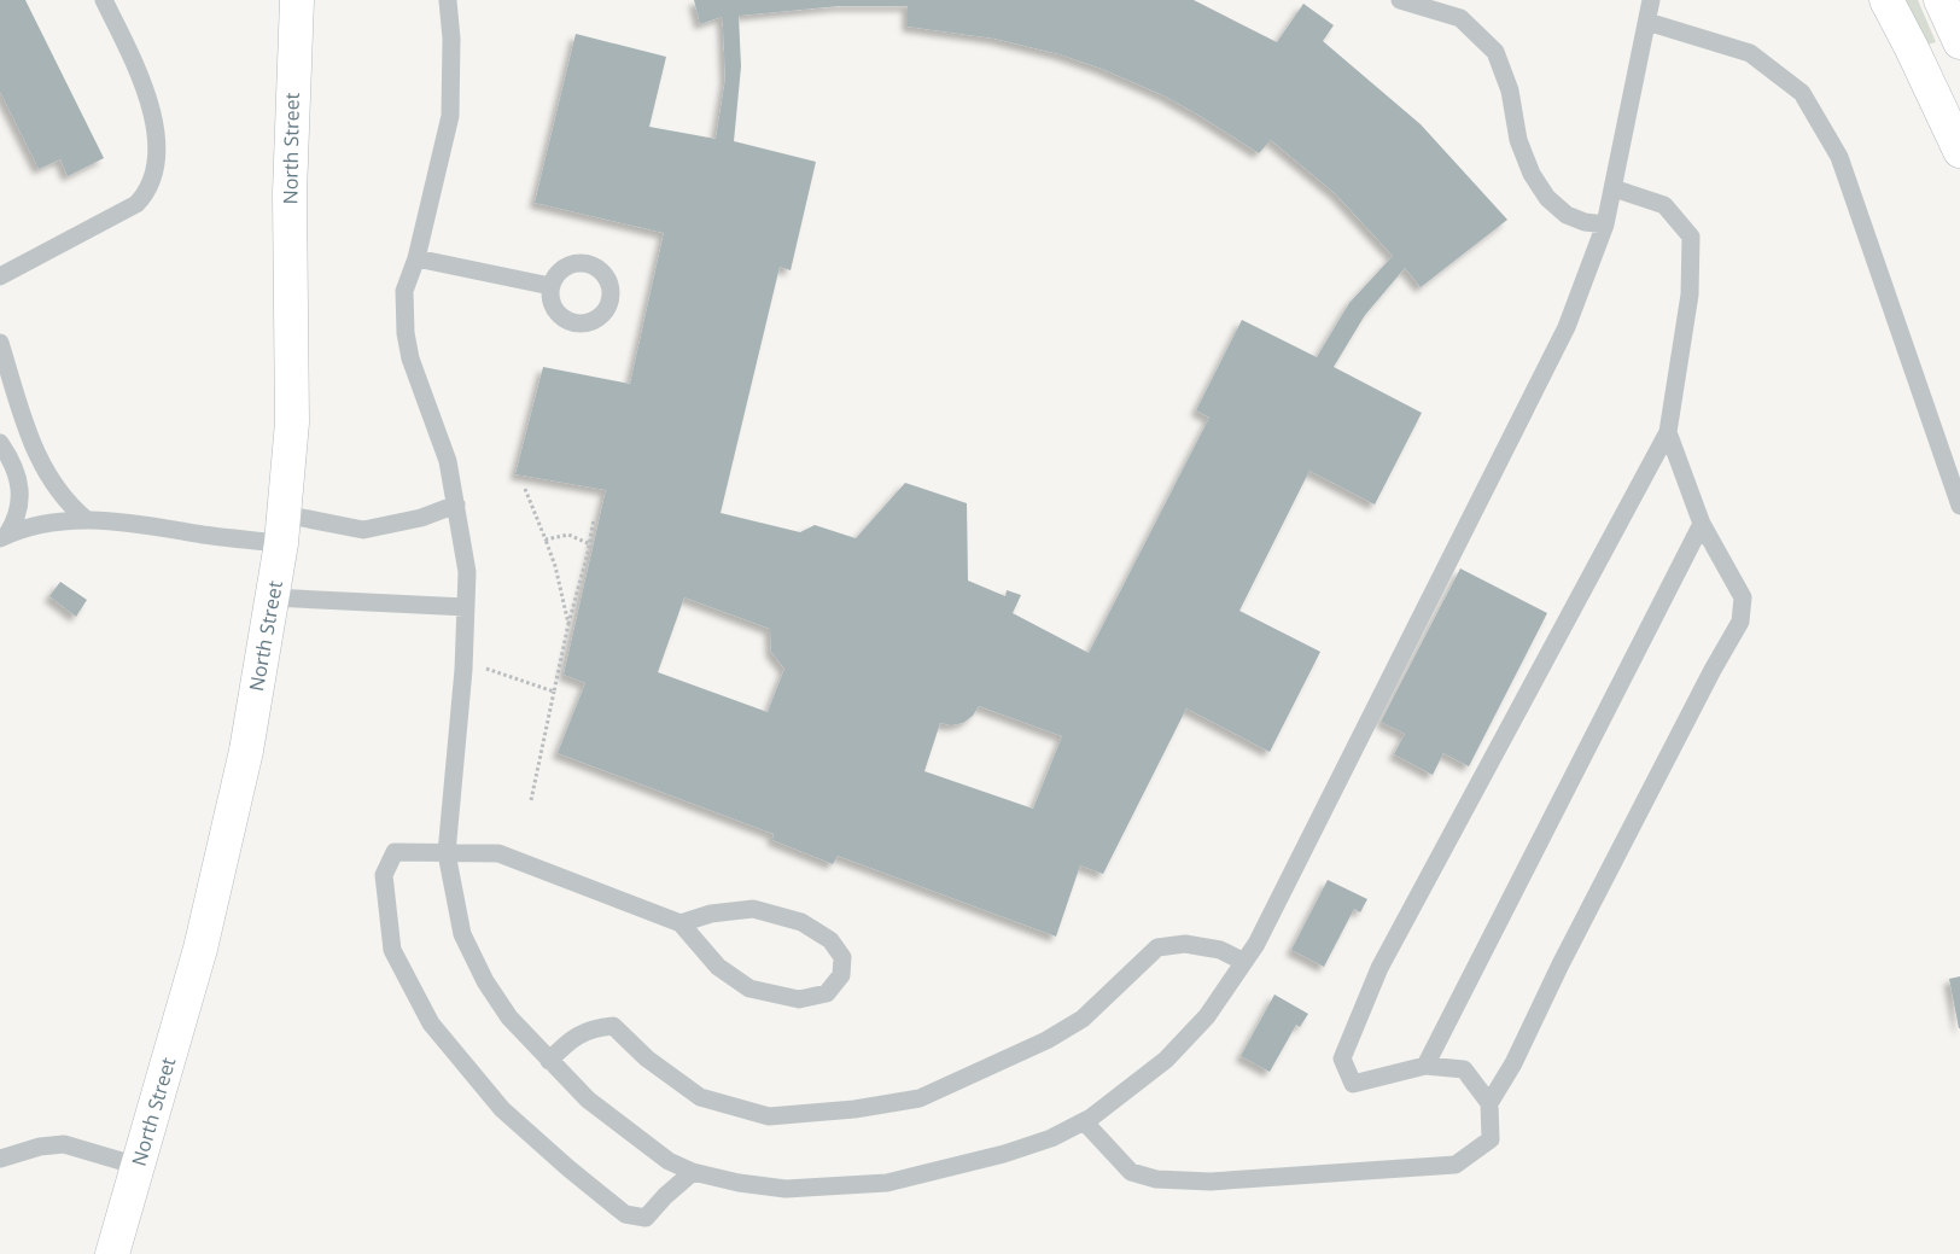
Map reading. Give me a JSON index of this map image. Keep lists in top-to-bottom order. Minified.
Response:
{"streets":{"main road":["North Street"]}}
